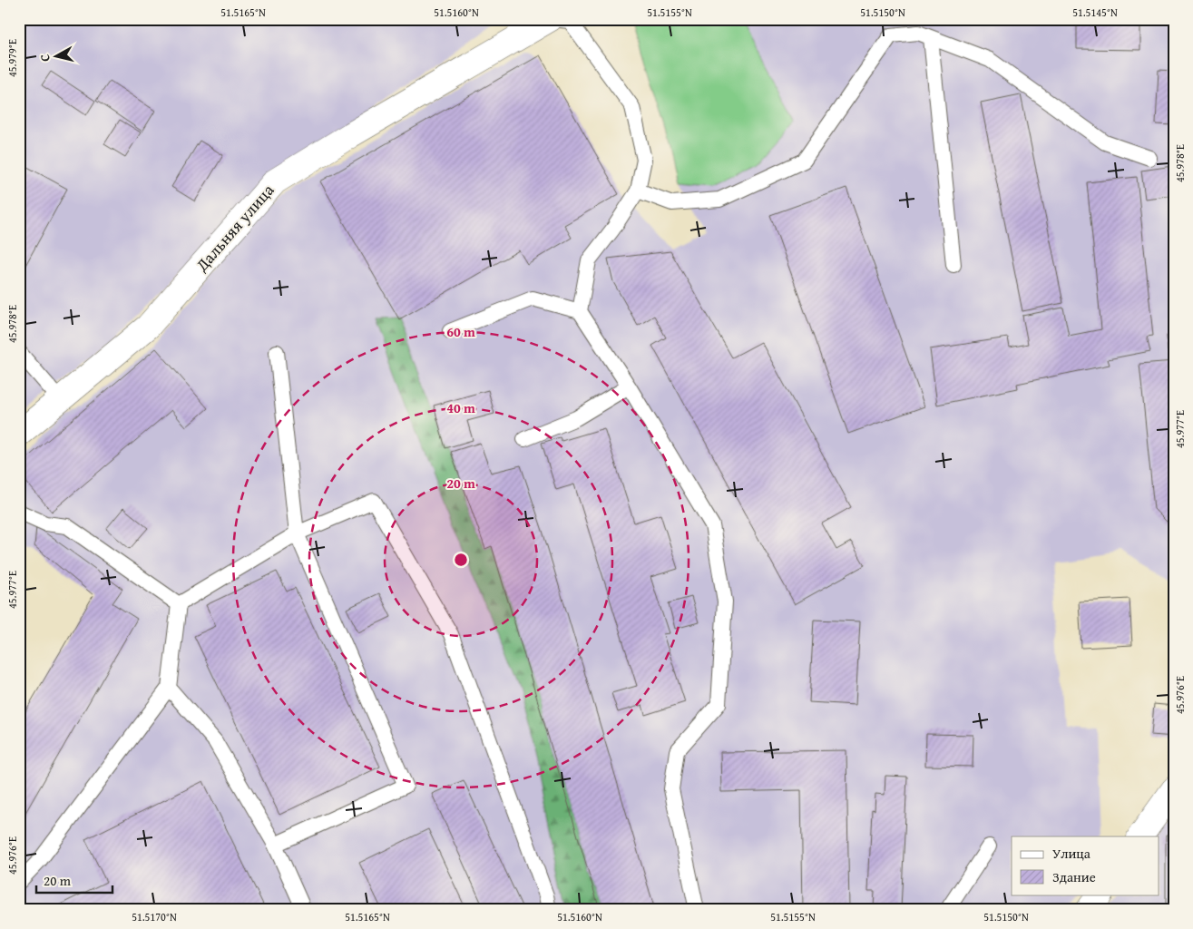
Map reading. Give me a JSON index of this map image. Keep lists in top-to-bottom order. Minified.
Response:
{"streets":{"street":["Дальняя улица"]},"legend":["Улица","Здание"],"scale_bar":"20 m","north":"left","coordinates":["51.5165°N","51.5160°N","51.5155°N","51.5150°N","51.5145°N","45.979°E","45.978°E","45.977°E","45.976°E","51.5170°N"],"rings":["60 m","40 m","20 m"]}
